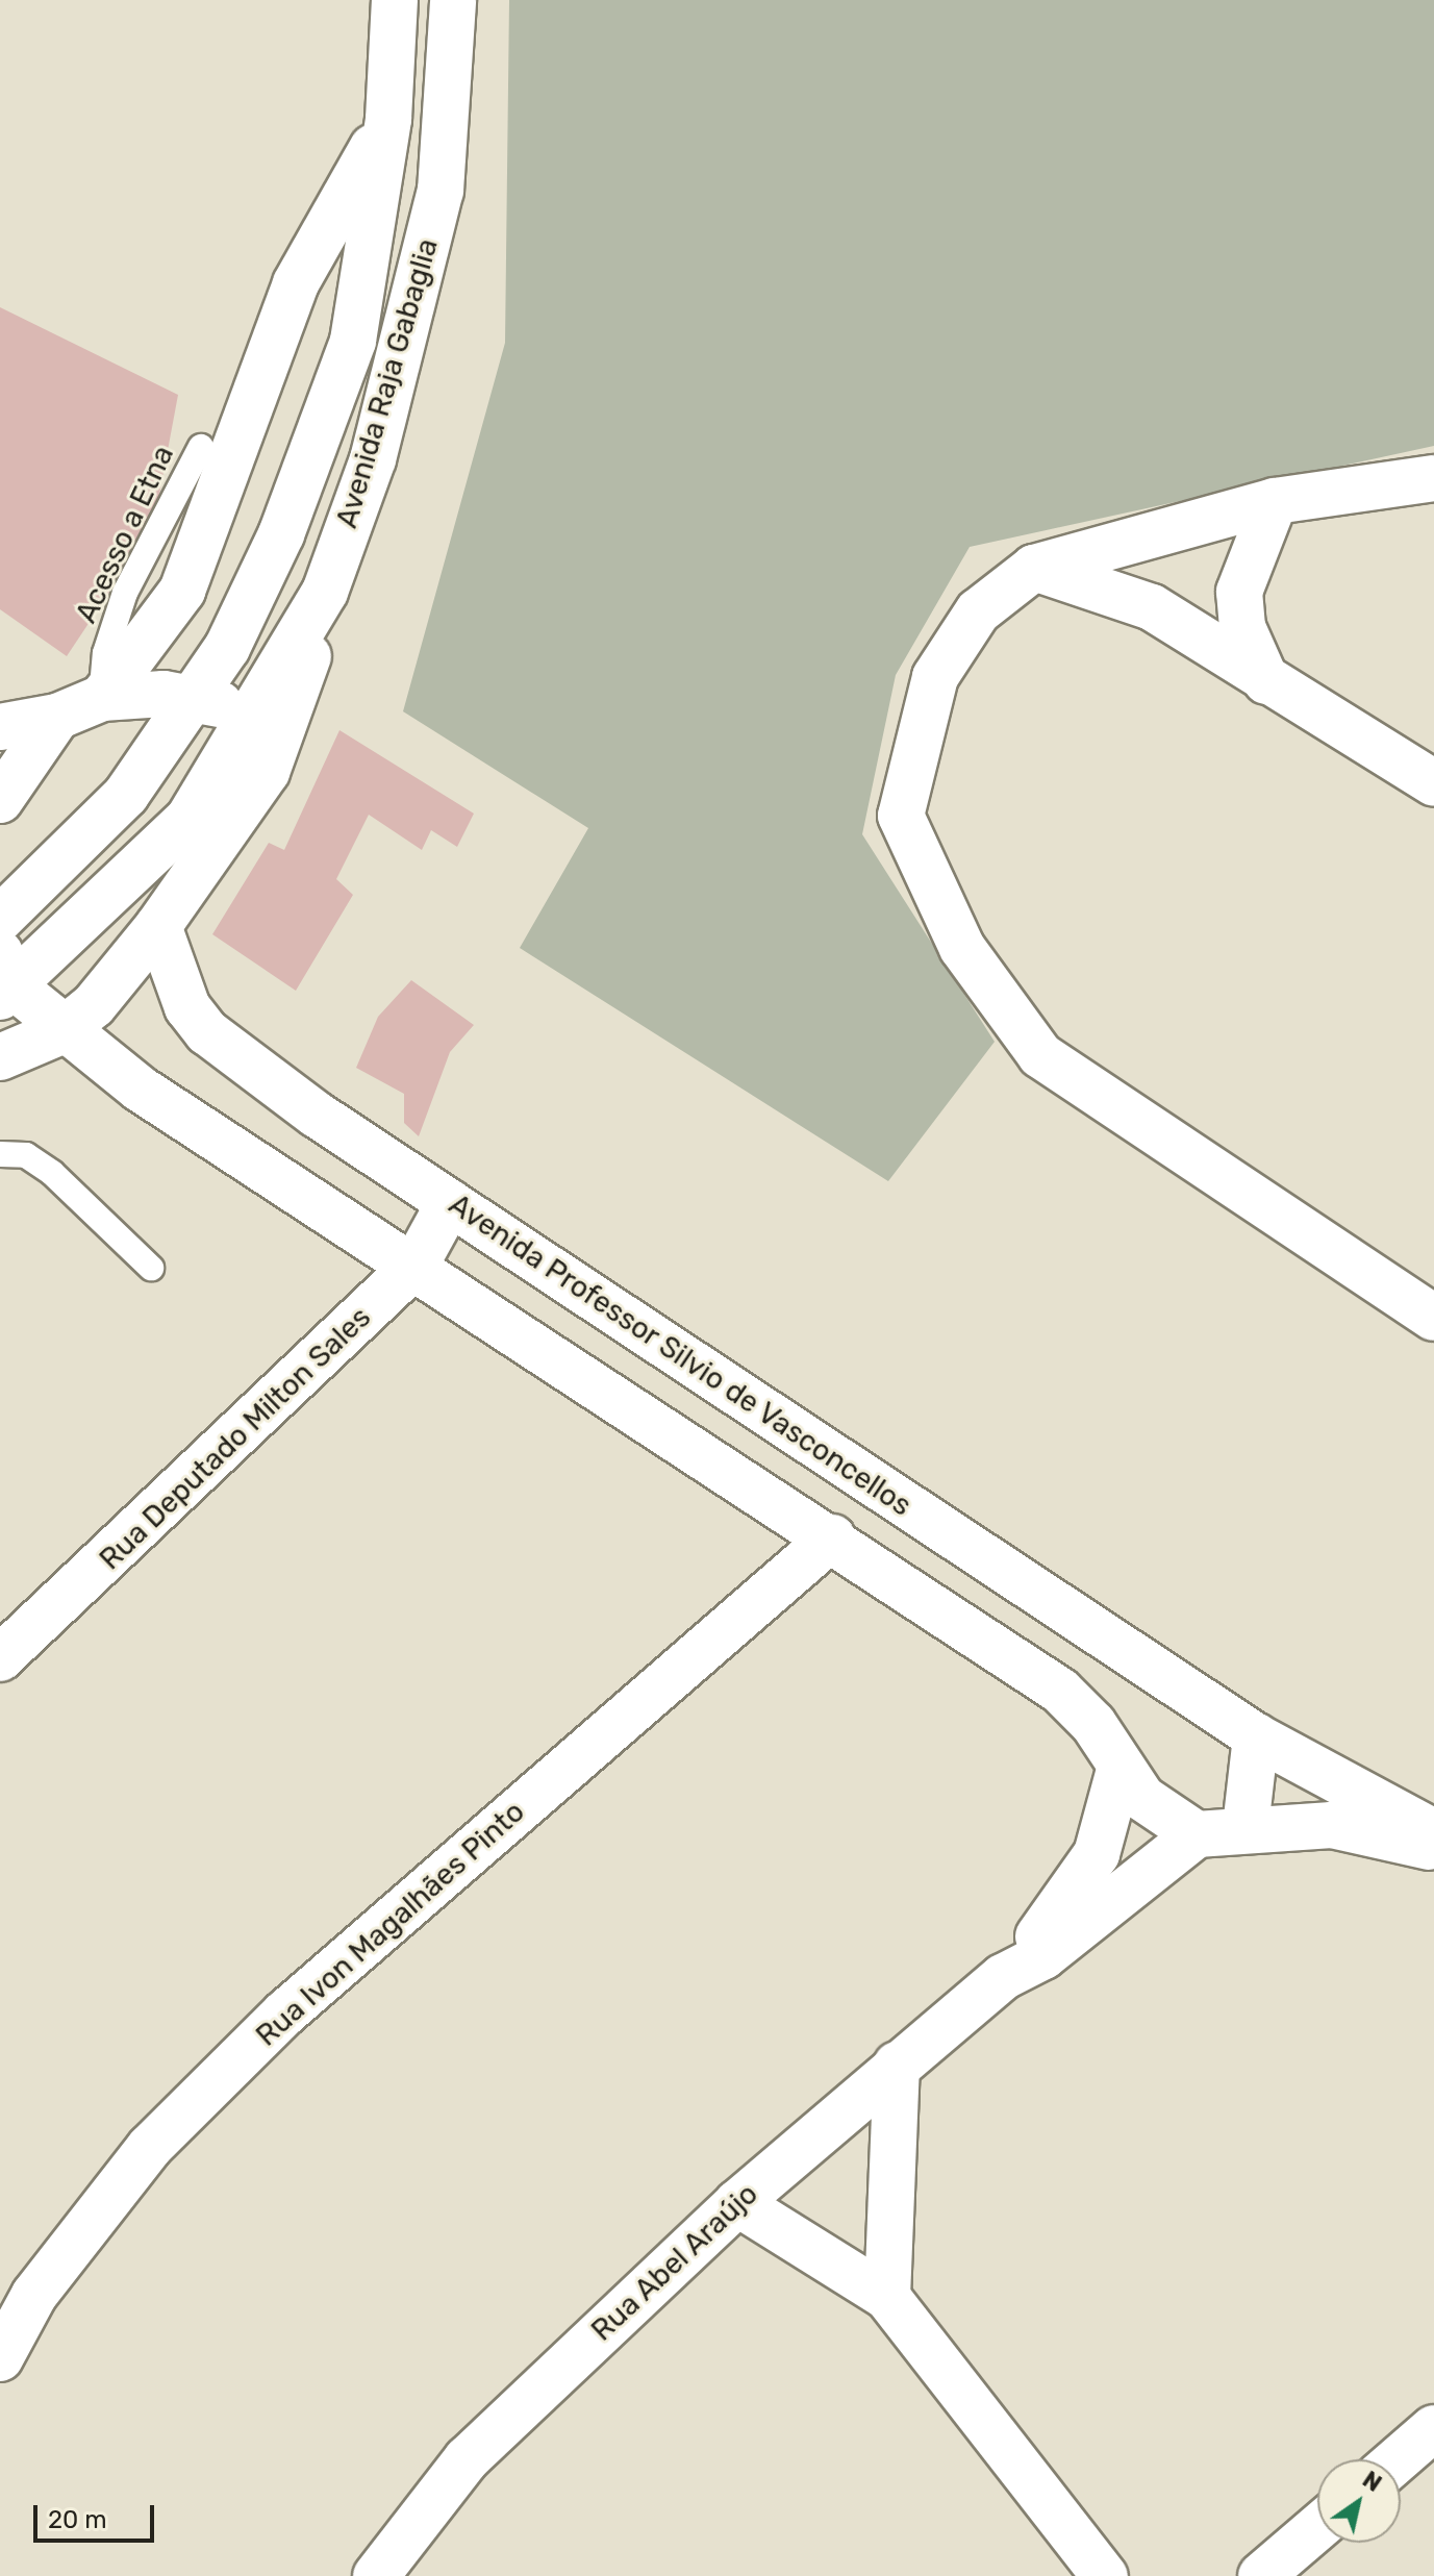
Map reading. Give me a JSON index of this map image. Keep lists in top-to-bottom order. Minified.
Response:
{"streets":{"street":["Avenida Raja Gabaglia","Avenida Professor Silvio de Vasconcellos","Rua Deputado Milton Sales","Rua Ivon Magalhães Pinto","Rua Abel Araújo"]},"crossings":[["Avenida Professor Silvio de Vasconcellos","Rua Deputado Milton Sales"]],"scale_bar":"20 m","north":"top right"}
